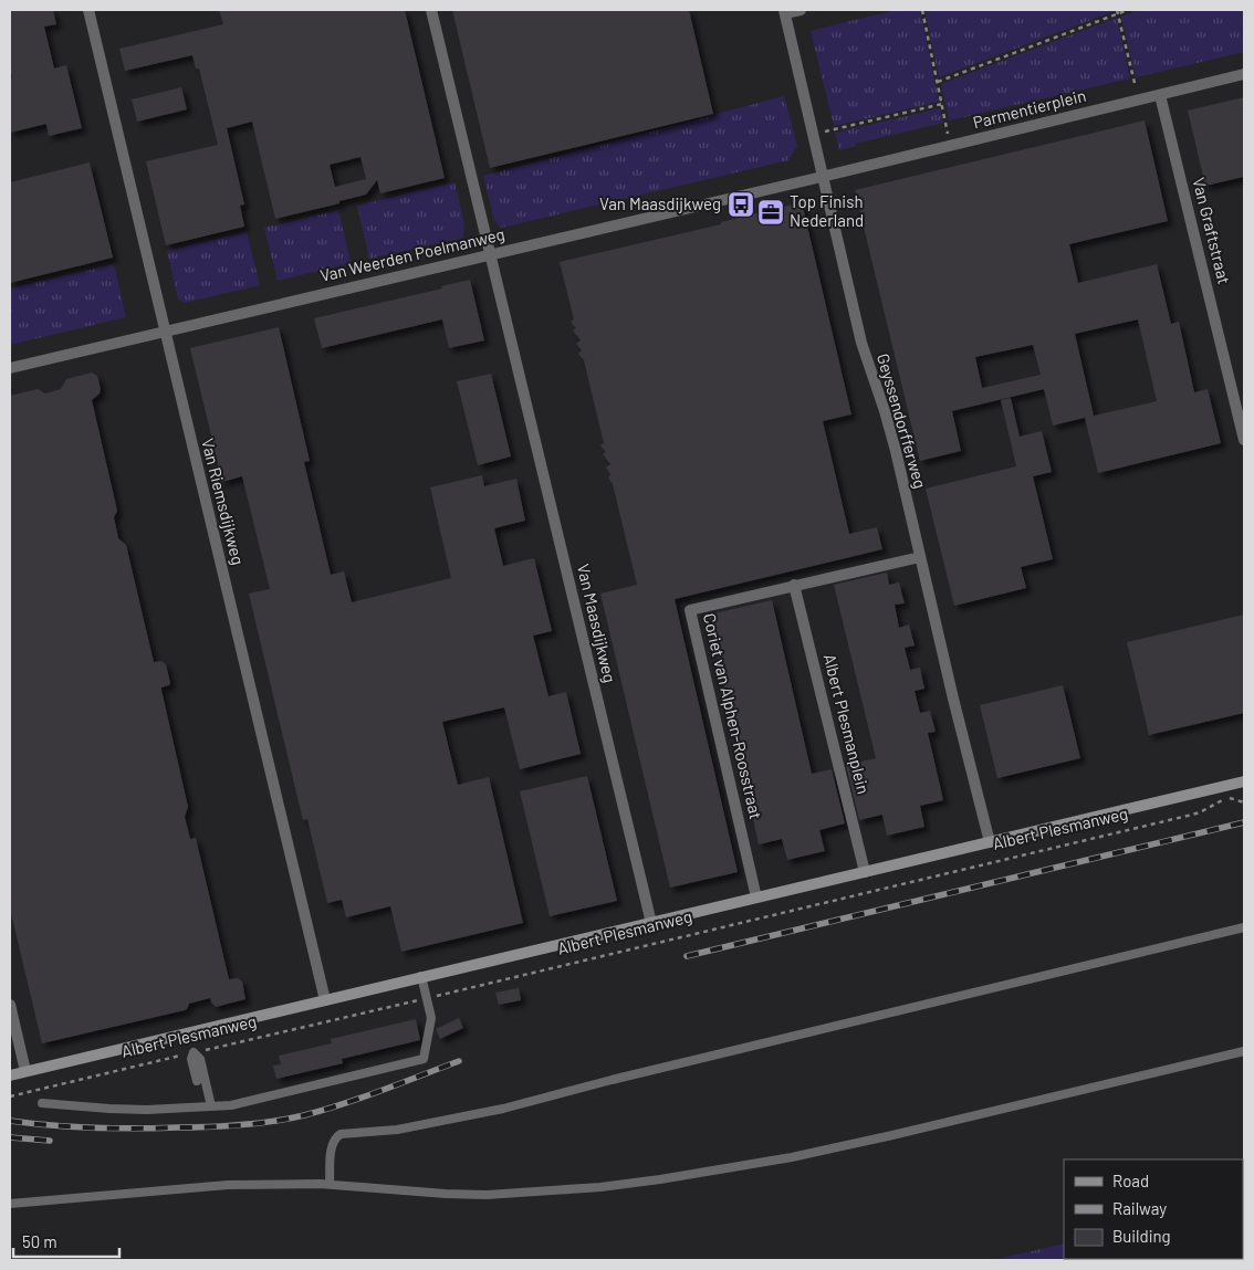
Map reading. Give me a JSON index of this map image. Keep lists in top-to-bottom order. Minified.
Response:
{"streets":{"street":["Parmentierplein","Van Graftstraat","Van Weerden Poelmanweg","Geyssendorfferweg","Van Riemsdijkweg","Van Maasdijkweg","Coriet van Alphen-Roosstraat","Albert Plesmanplein","Albert Plesmanweg"]},"crossings":[["Parmentierplein","Van Graftstraat"],["Parmentierplein","Van Weerden Poelmanweg"],["Parmentierplein","Geyssendorfferweg"],["Van Weerden Poelmanweg","Geyssendorfferweg"],["Van Weerden Poelmanweg","Van Riemsdijkweg"],["Van Weerden Poelmanweg","Van Maasdijkweg"],["Geyssendorfferweg","Coriet van Alphen-Roosstraat"],["Geyssendorfferweg","Albert Plesmanweg"],["Van Riemsdijkweg","Albert Plesmanweg"],["Van Maasdijkweg","Albert Plesmanweg"],["Coriet van Alphen-Roosstraat","Albert Plesmanplein"],["Coriet van Alphen-Roosstraat","Albert Plesmanweg"],["Albert Plesmanplein","Albert Plesmanweg"]],"places":{"bus stop":["Van Maasdijkweg"],"office":["Top Finish Nederland"]},"legend":["Road","Railway","Building"],"scale_bar":"50 m"}
